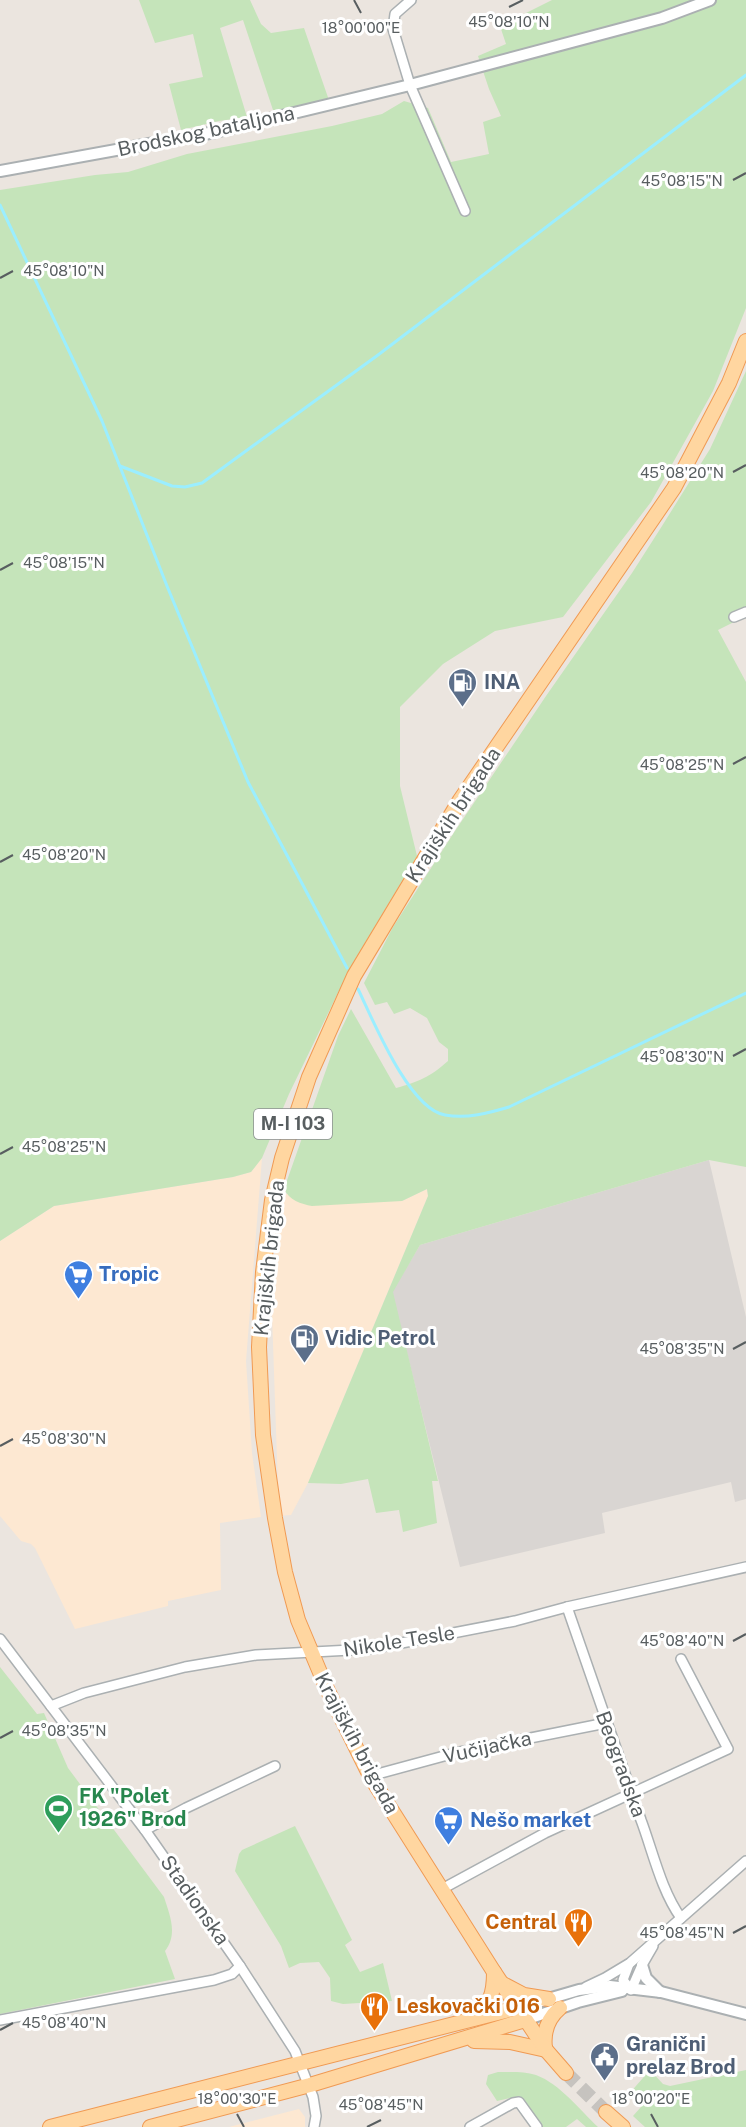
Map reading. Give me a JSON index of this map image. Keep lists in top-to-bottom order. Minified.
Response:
{"streets":{"main road":["Krajiških brigada","M-I 103"],"street":["Brodskog bataljona","Nikole Tesle","Vučijačka","Beogradska","Stadionska"]},"crossings":[["Krajiških brigada","M-I 103"],["Krajiških brigada","Nikole Tesle"],["Krajiških brigada","Vučijačka"],["Nikole Tesle","Beogradska"],["Nikole Tesle","Stadionska"],["Vučijačka","Beogradska"]],"places":{"fuel station":["INA","Vidic Petrol"],"supermarket":["Tropic","Nešo market"],"sports":["FK \"Polet 1926\" Brod"],"restaurant":["Central","Leskovački 016"],"public building":["Granični prelaz Brod"]},"coordinates":["45°08'10\"N","18°00'00\"E","45°08'15\"N","45°08'20\"N","45°08'25\"N","45°08'30\"N","45°08'35\"N","45°08'40\"N","45°08'45\"N","18°00'30\"E","18°00'20\"E"]}
